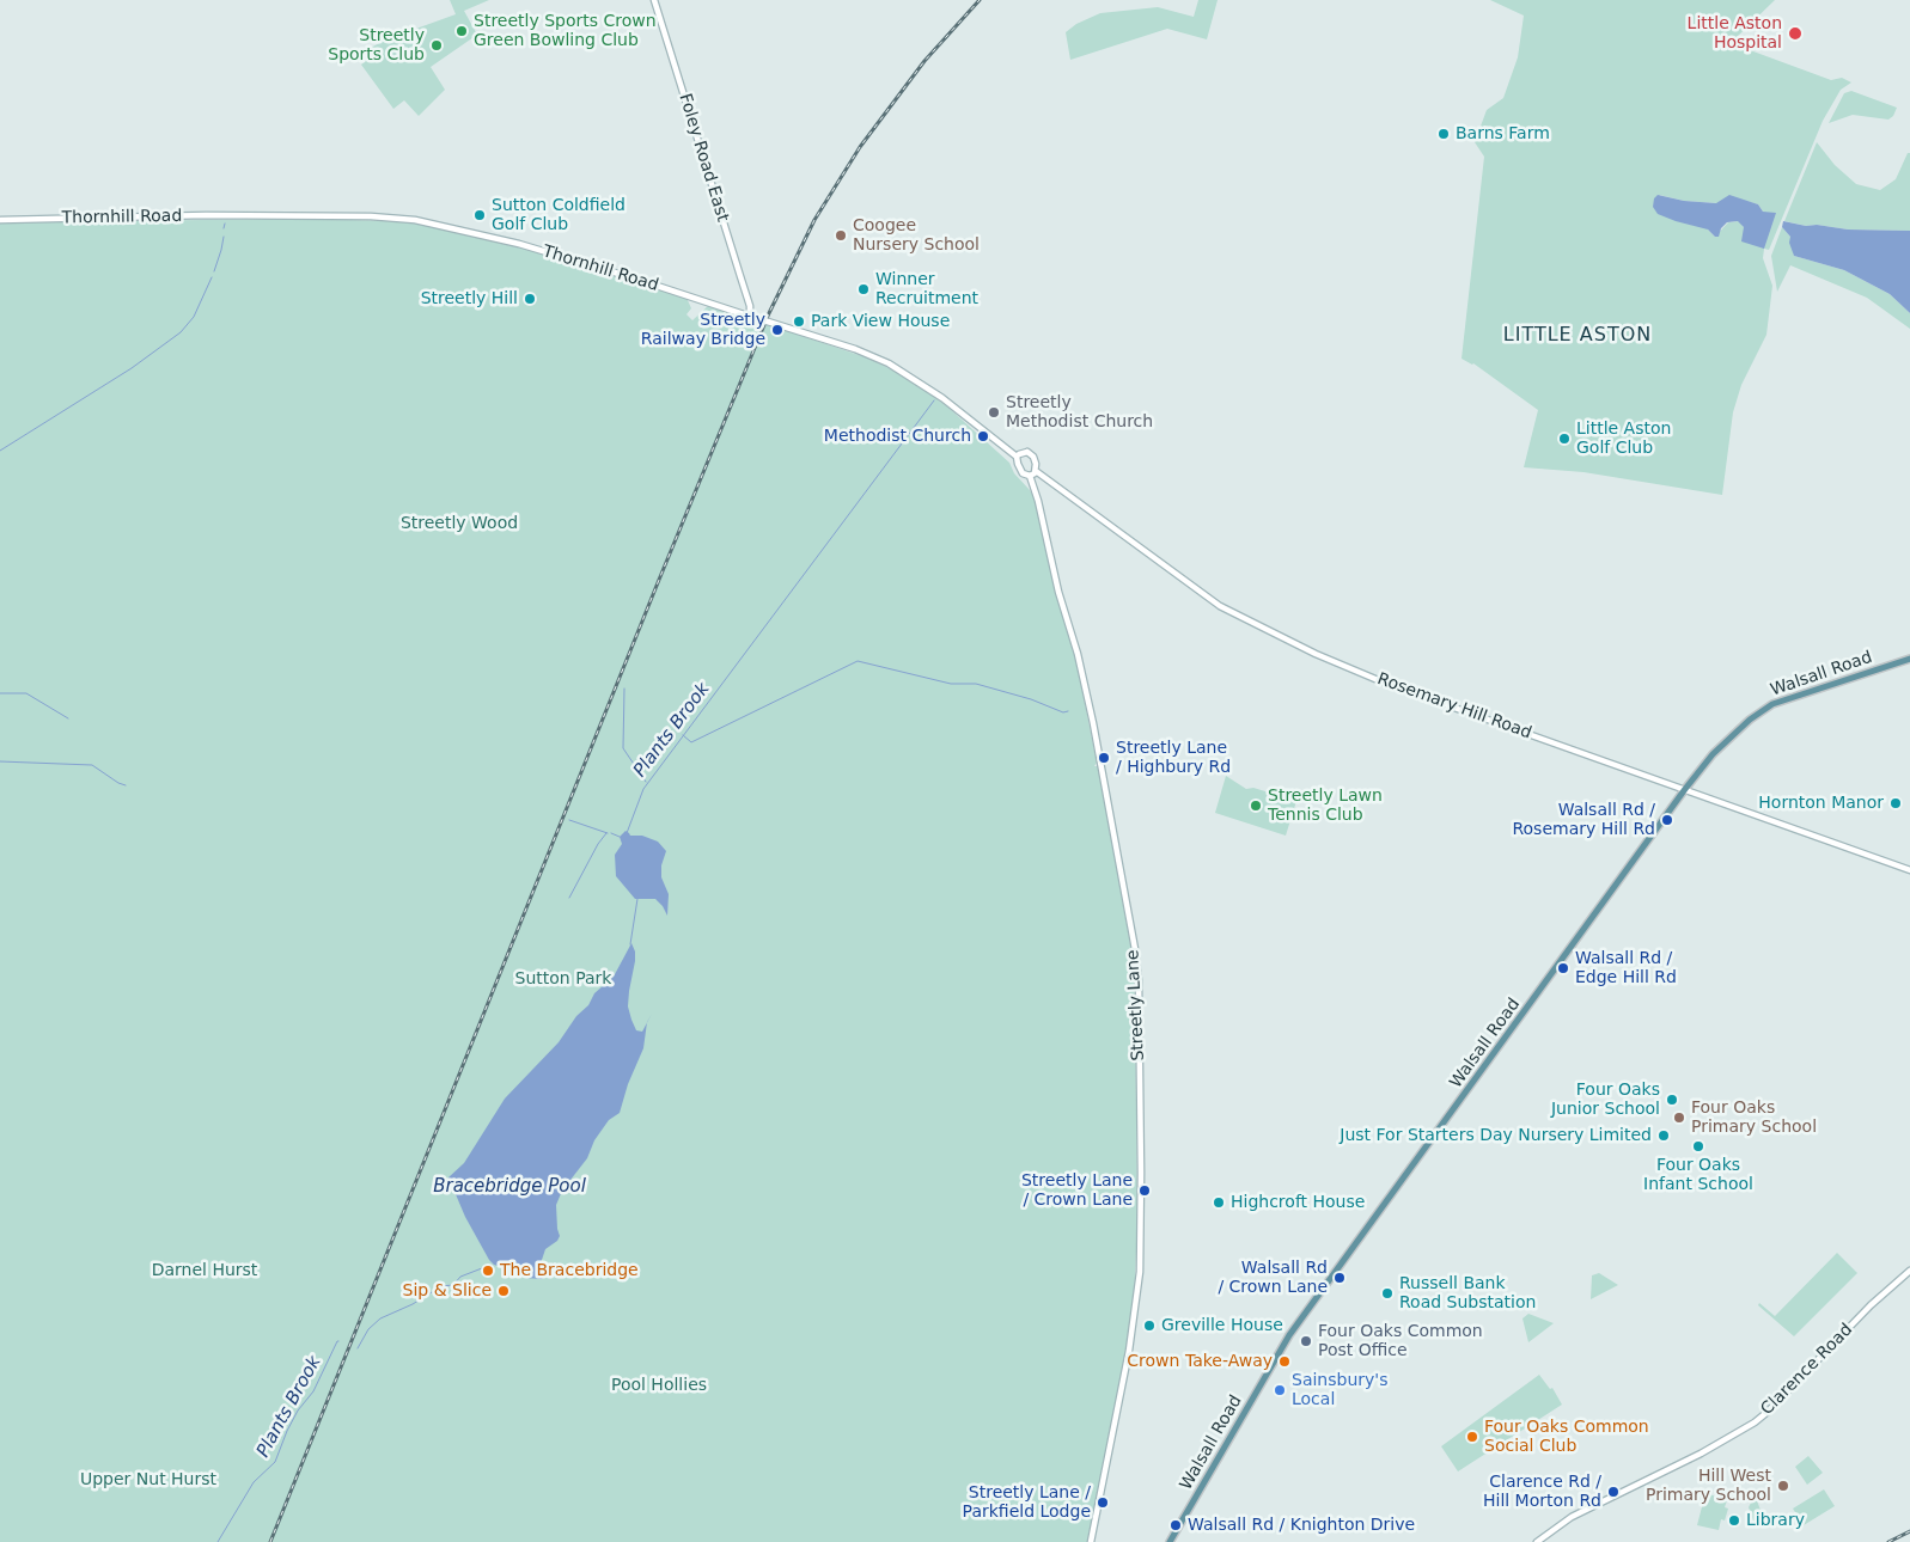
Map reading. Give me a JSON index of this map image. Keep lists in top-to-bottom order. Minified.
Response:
{"streets":{"main road":["Foley Road East","Thornhill Road","Walsall Road","Rosemary Hill Road","Streetly Lane","Clarence Road"]},"crossings":[["Foley Road East","Thornhill Road"],["Thornhill Road","Rosemary Hill Road"],["Thornhill Road","Streetly Lane"],["Walsall Road","Rosemary Hill Road"],["Rosemary Hill Road","Streetly Lane"]],"districts":["LITTLE ASTON"],"water":["Plants Brook","Bracebridge Pool"],"parks":["Streetly Wood","Sutton Park","Darnel Hurst","Pool Hollies","Upper Nut Hurst"],"places":["Streetly Sports Crown Green Bowling Club","Little Aston Hospital","Streetly Sports Club","Barns Farm","Sutton Coldfield Golf Club","Coogee Nursery School","Winner Recruitment","Streetly Hill","Park View House","Streetly Railway Bridge","Streetly Methodist Church","Methodist Church","Little Aston Golf Club","Streetly Lane / Highbury Rd","Hornton Manor","Streetly Lawn Tennis Club","Walsall Rd / Rosemary Hill Rd","Walsall Rd / Edge Hill Rd","Four Oaks Junior School","Four Oaks Primary School","Just For Starters Day Nursery Limited","Four Oaks Infant School","Streetly Lane / Crown Lane","Highcroft House","The Bracebridge","Walsall Rd / Crown Lane","Sip & Slice","Russell Bank Road Substation","Greville House","Four Oaks Common Post Office","Crown Take-Away","Sainsbury's Local","Four Oaks Common Social Club","Hill West Primary School","Clarence Rd / Hill Morton Rd","Streetly Lane / Parkfield Lodge","Library","Walsall Rd / Knighton Drive"]}
